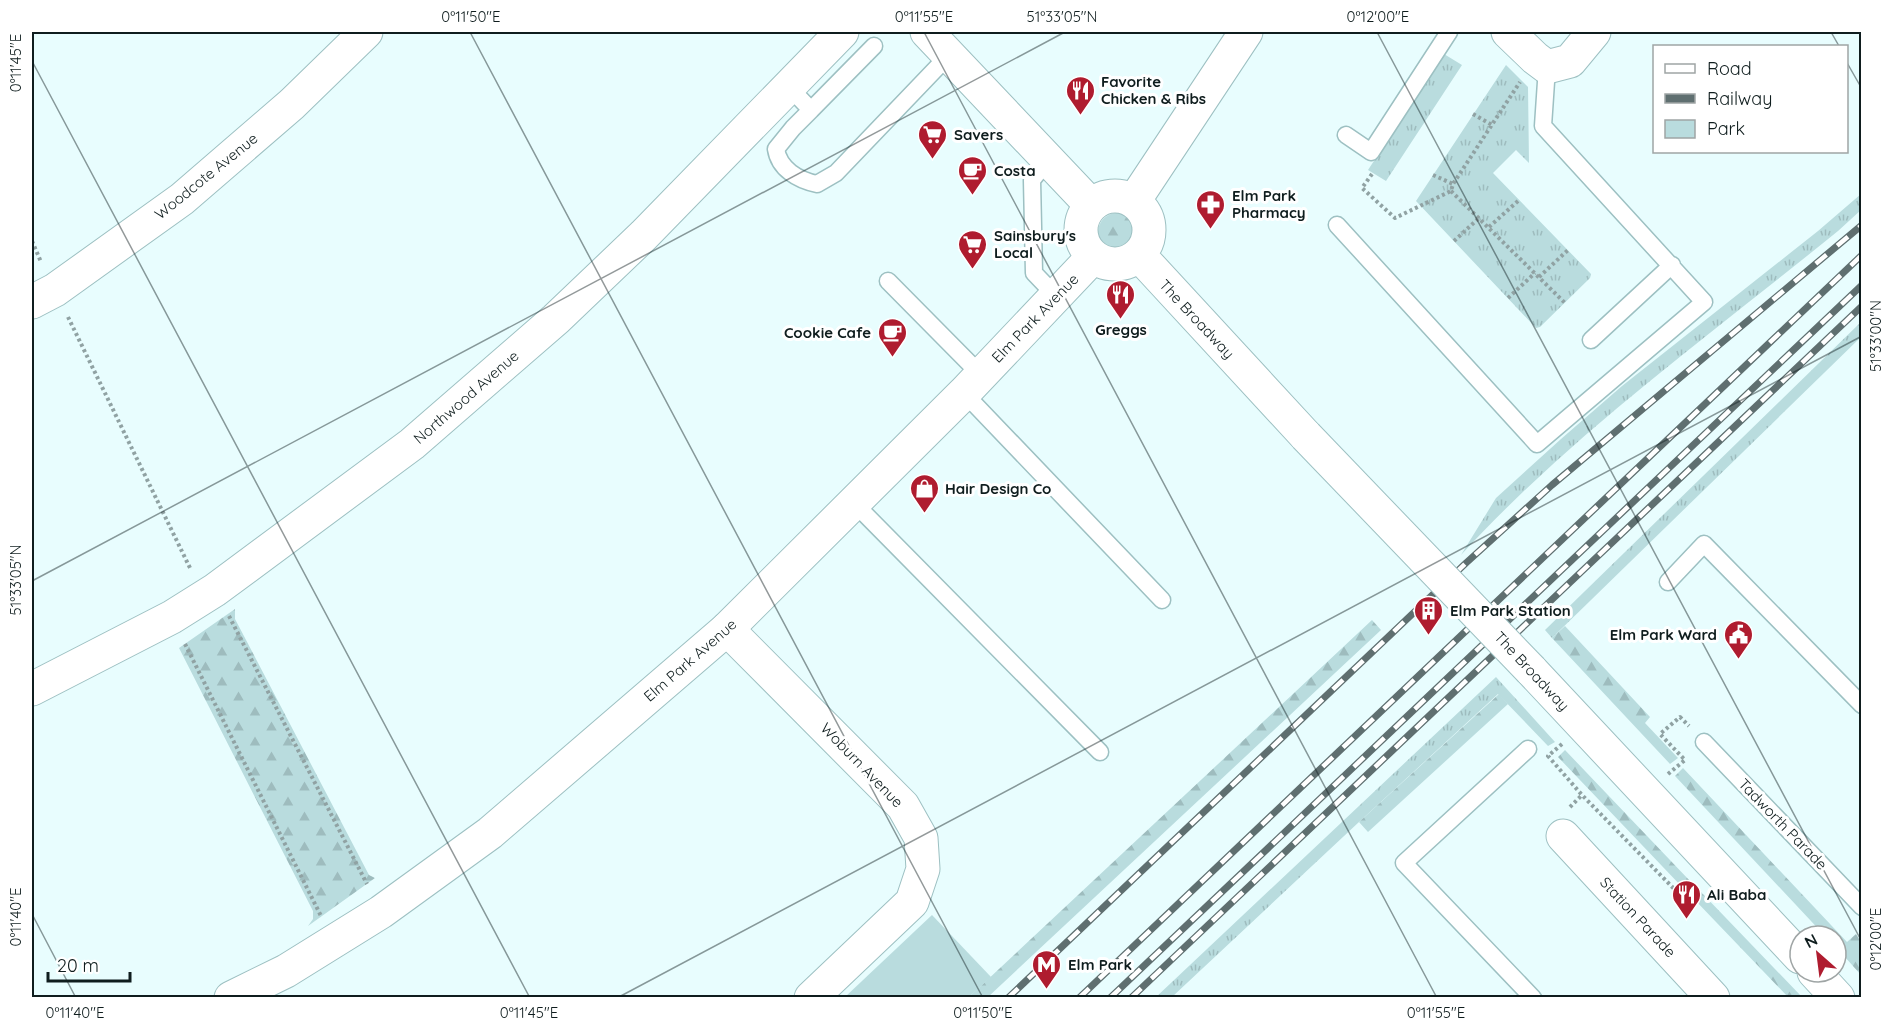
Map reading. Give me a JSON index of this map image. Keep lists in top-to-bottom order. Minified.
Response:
{"streets":{"street":["Woodcote Avenue","Elm Park Avenue","The Broadway","Northwood Avenue","Woburn Avenue","Station Parade"],"lane":["Tadworth Parade"]},"crossings":[["Elm Park Avenue","The Broadway"],["Elm Park Avenue","Woburn Avenue"]],"places":{"restaurant":["Favorite Chicken & Ribs","Greggs","Ali Baba"],"supermarket":["Savers","Sainsbury's Local"],"cafe":["Costa","Cookie Cafe"],"pharmacy":["Elm Park Pharmacy"],"shop":["Hair Design Co"],"building":["Elm Park Station"],"public building":["Elm Park Ward"],"metro station":["Elm Park"]},"legend":["Road","Railway","Park"],"scale_bar":"20 m","north":"top left","coordinates":["0°11'50\"E","0°11'55\"E","51°33'05\"N","0°12'00\"E","0°11'45\"E","51°33'00\"N","0°11'40\"E"]}
